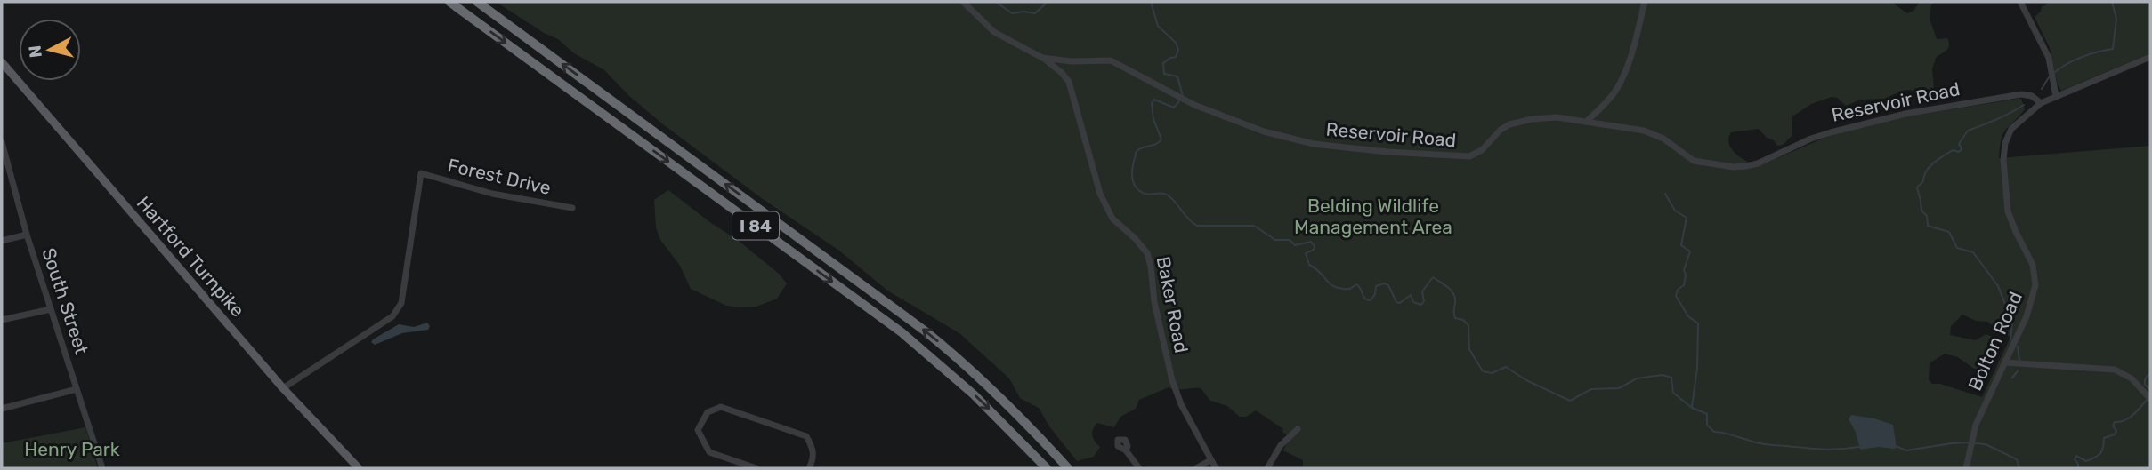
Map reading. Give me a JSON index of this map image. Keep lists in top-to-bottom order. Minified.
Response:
{"streets":{"highway":["I 84"],"main road":["Hartford Turnpike"],"street":["Reservoir Road","Forest Drive","South Street","Baker Road","Bolton Road"]},"crossings":[["Reservoir Road","Baker Road"],["Reservoir Road","Bolton Road"],["Forest Drive","Hartford Turnpike"]],"parks":["Belding Wildlife Management Area","Henry Park"],"north":"left"}
